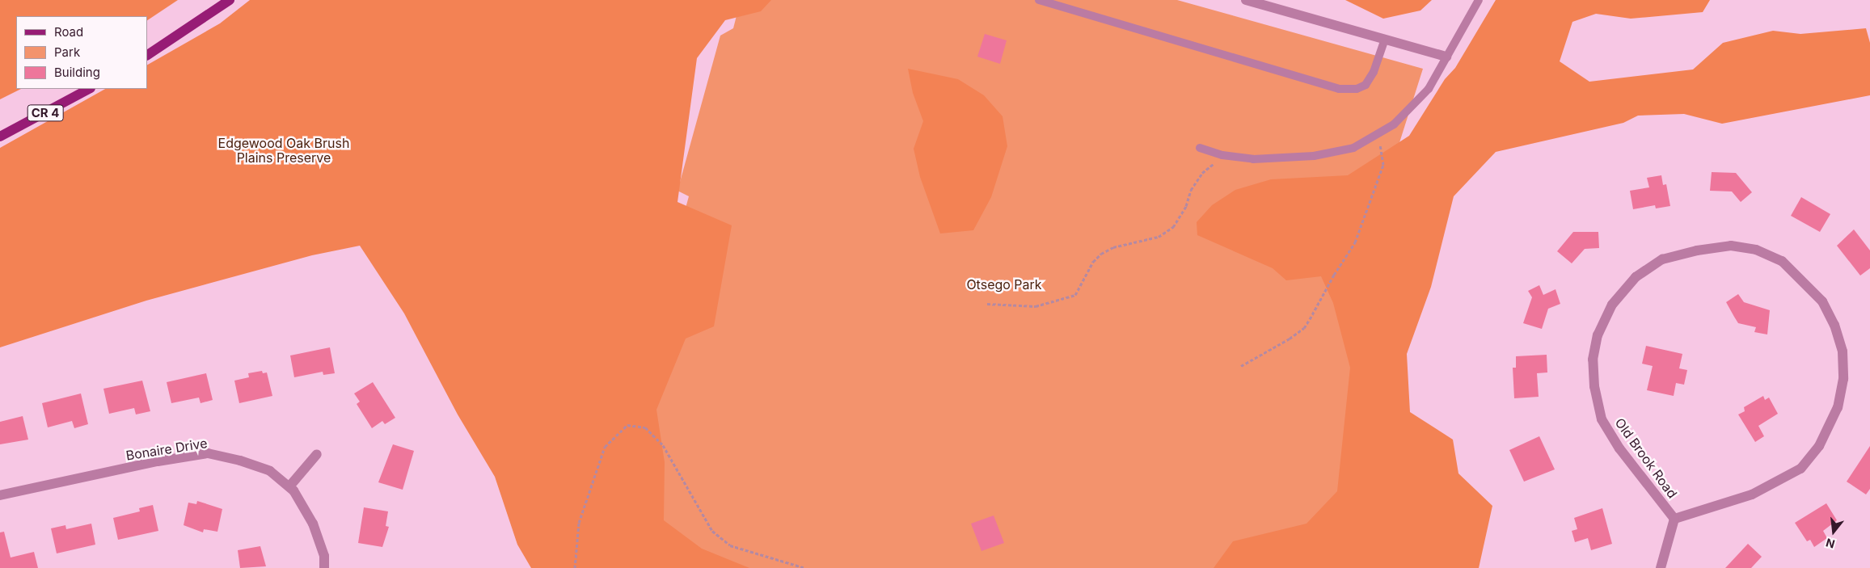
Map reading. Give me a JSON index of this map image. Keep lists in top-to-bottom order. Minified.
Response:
{"streets":{"main road":["CR 4"],"street":["Bonaire Drive","Old Brook Road"]},"parks":["Edgewood Oak Brush Plains Preserve","Otsego Park"],"legend":["Road","Park","Building"],"north":"bottom"}
